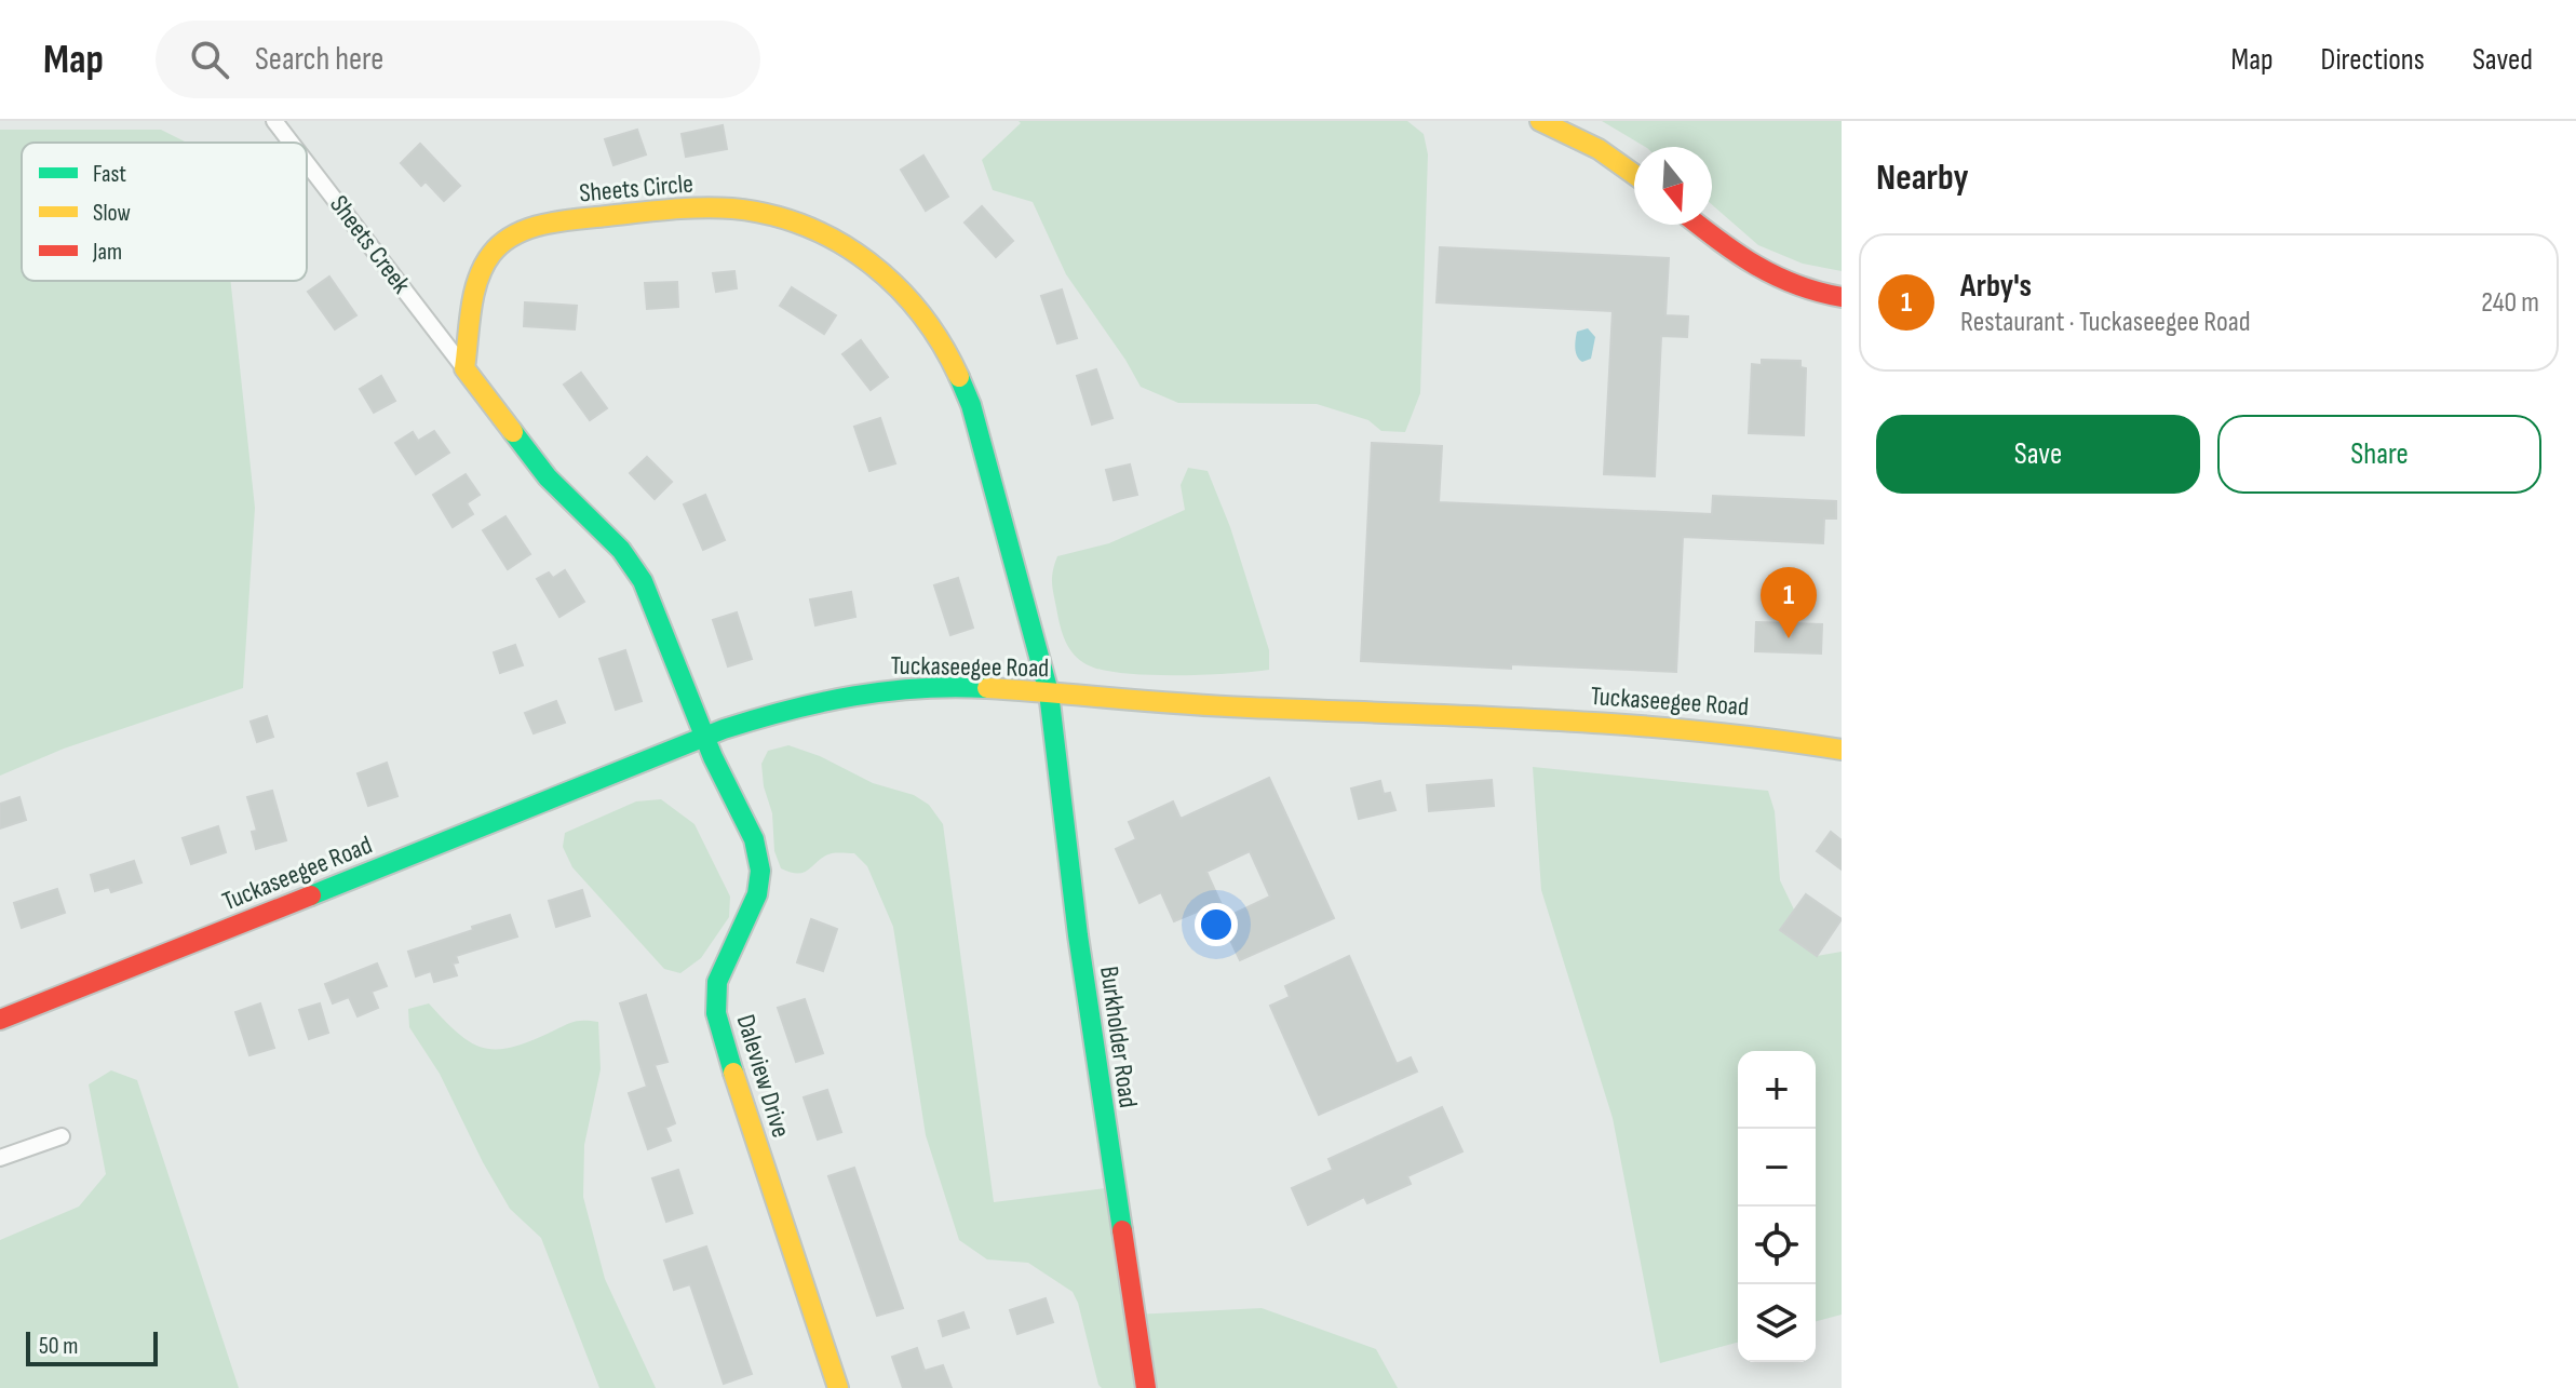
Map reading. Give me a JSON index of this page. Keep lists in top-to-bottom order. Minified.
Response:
{"streets":{"street":["Sheets Circle","Sheets Creek","Tuckaseegee Road","Burkholder Road","Daleview Drive"]},"crossings":[["Sheets Circle","Sheets Creek"],["Sheets Circle","Tuckaseegee Road"],["Sheets Circle","Burkholder Road"],["Tuckaseegee Road","Burkholder Road"],["Tuckaseegee Road","Daleview Drive"]],"legend":["Fast","Slow","Jam"],"scale_bar":"50 m","north":"bottom","page":{"header":"Map","search":"Search here","nav":["Map","Directions","Saved"],"heading":"Nearby","list":[{"mark":"1","name":"Arby's","note":"Restaurant · Tuckaseegee Road","value":"240 m"}],"buttons":["Save","Share"],"pins":"1","map_buttons":["+","−"],"scale":"50 m"}}
